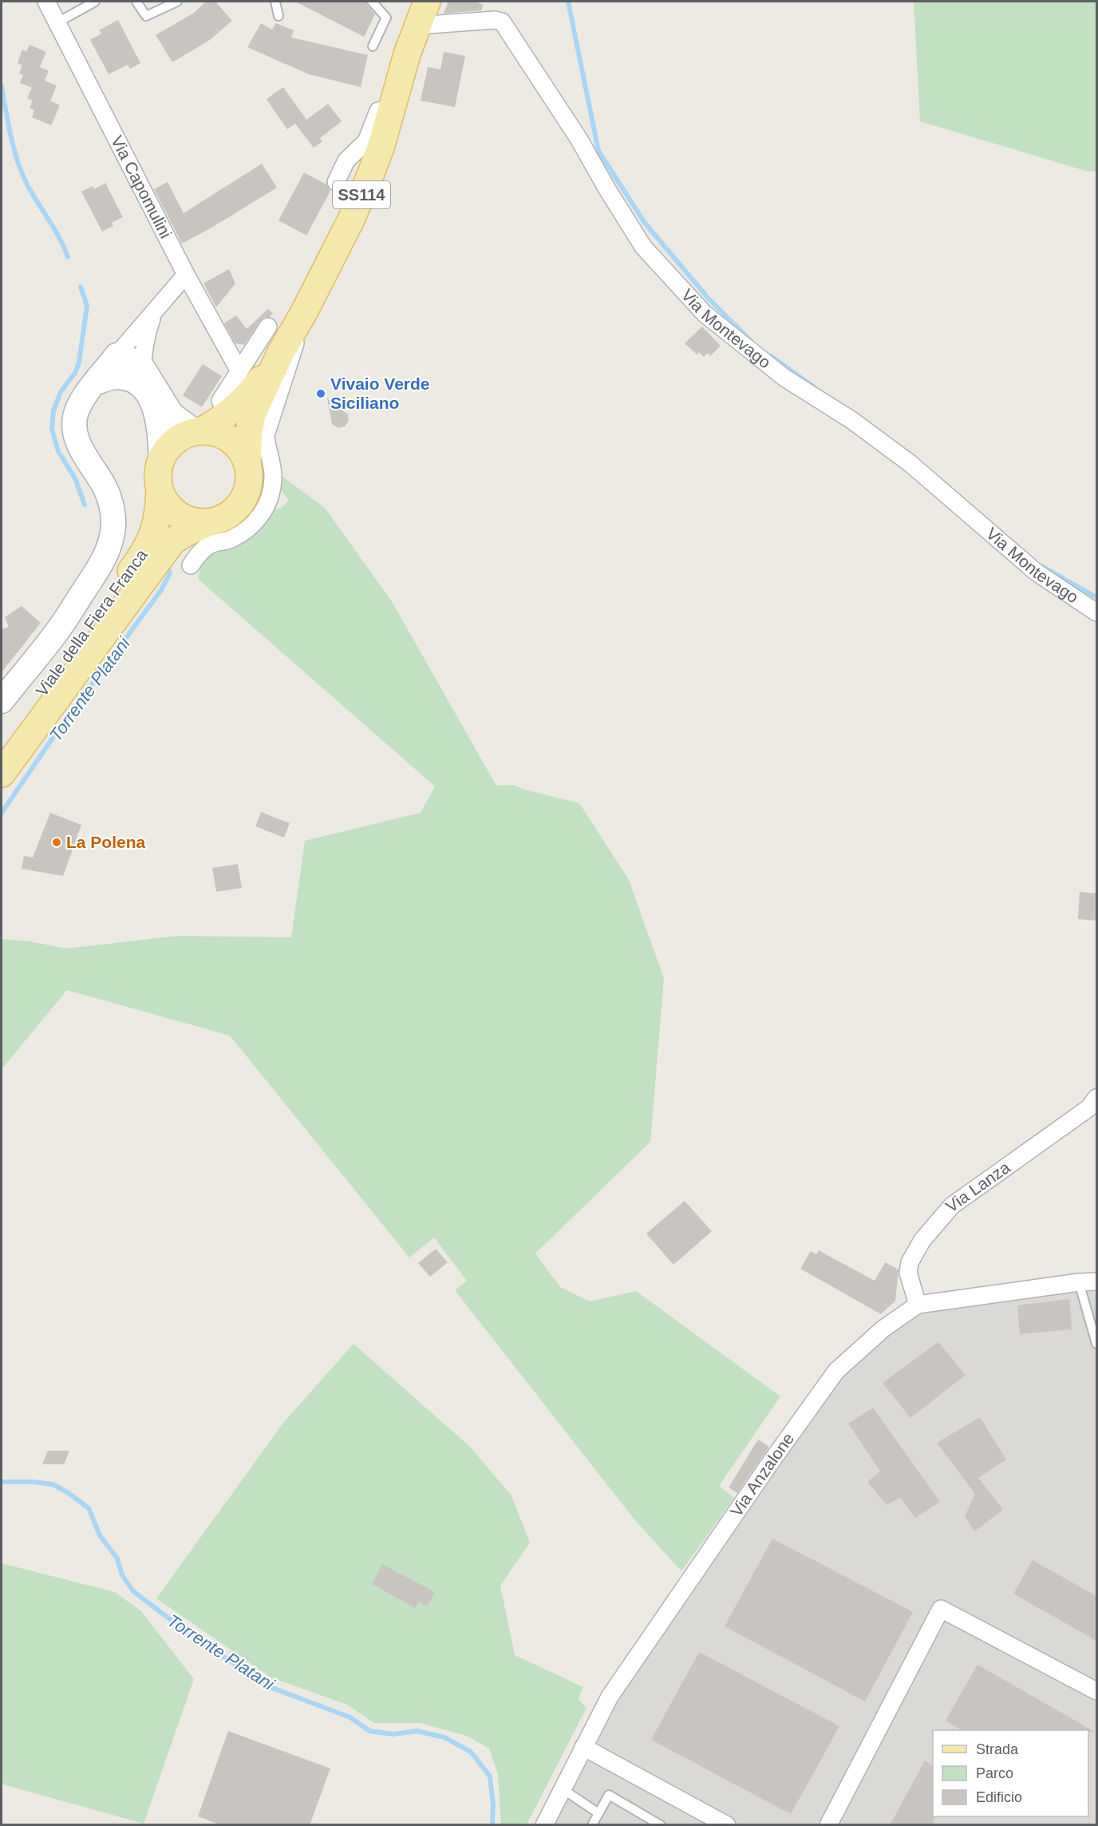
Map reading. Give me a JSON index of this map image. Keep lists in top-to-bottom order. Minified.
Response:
{"streets":{"main road":["SS114","Viale della Fiera Franca"],"street":["Via Capomulini","Via Montevago","Via Lanza","Via Anzalone"]},"crossings":[["SS114","Via Montevago"],["Via Lanza","Via Anzalone"]],"water":["Torrente Platani"],"places":["Vivaio Verde Siciliano","La Polena"],"legend":["Strada","Parco","Edificio"]}
